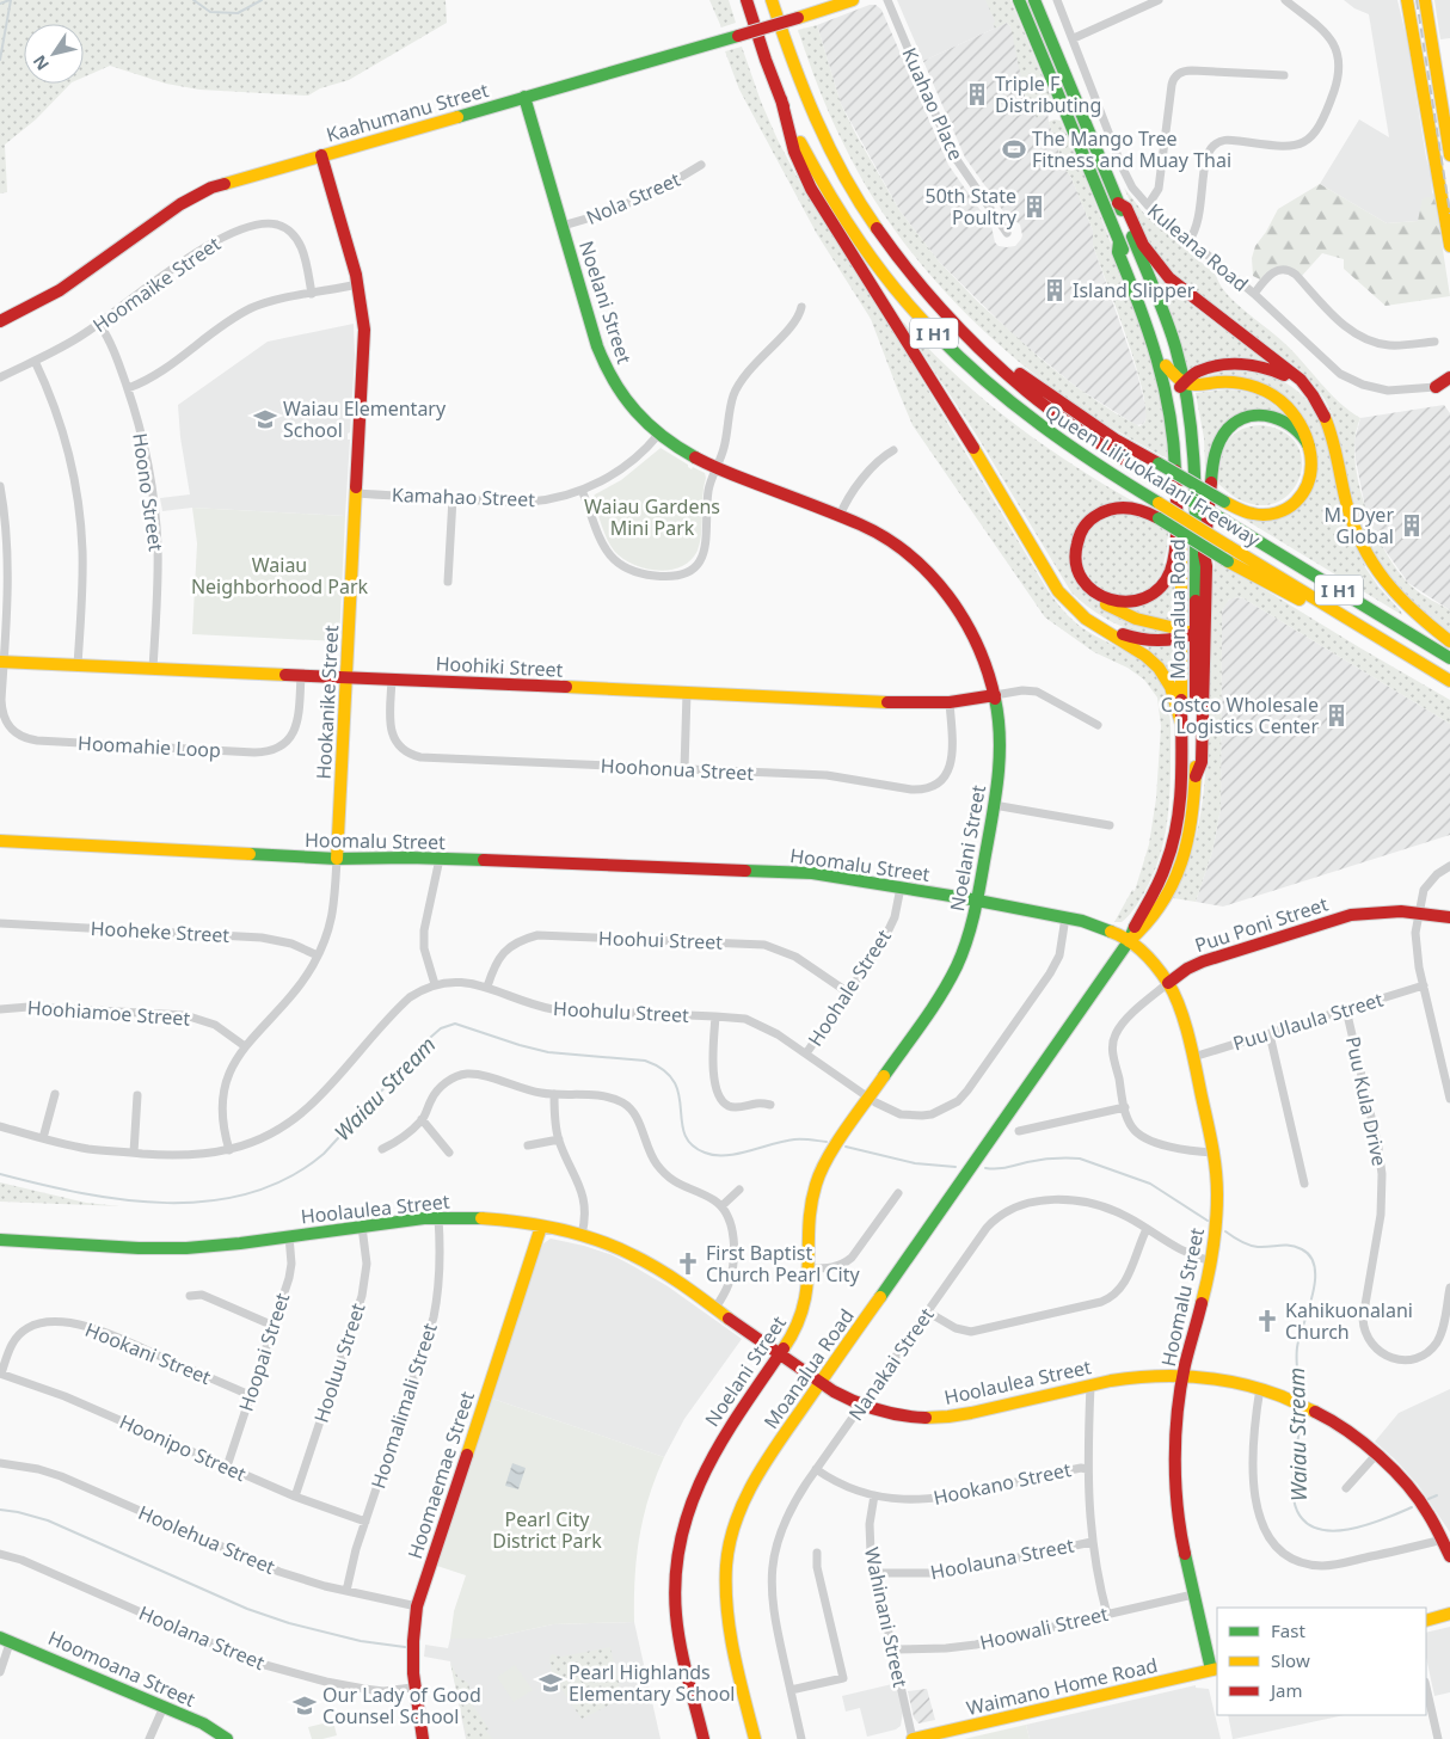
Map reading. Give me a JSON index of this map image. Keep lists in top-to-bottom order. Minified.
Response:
{"streets":{"main road":["Kaahumanu Street","Noelani Street","I H1","Queen Liliʻuokalani Freeway","Moanalua Road","Hoohiki Street","Hookanike Street","Hoomalu Street","Puu Poni Street","Hoolaulea Street","Hoomaemae Street","Hoomoana Street","Waimano Home Road"],"street":["Kuahao Place","Nola Street","Kuleana Road","Hoomaike Street","Hoono Street","Kamahao Street","Hoomahie Loop","Hoohonua Street","Hooheke Street","Hoohui Street","Hoohale Street","Hoohulu Street","Hoohiamoe Street","Puu Ulaula Street","Puu Kula Drive","Hoopai Street","Hookani Street","Hooluu Street","Nanakai Street","Hoomalimali Street","Hoonipo Street","Hookano Street","Hoolehua Street","Hoolauna Street","Wahinani Street","Hoowali Street","Hoolana Street"]},"crossings":[["Kaahumanu Street","Noelani Street"],["Kaahumanu Street","Hookanike Street"],["Nola Street","Noelani Street"],["Hoomaike Street","Hoono Street"],["Noelani Street","Kamahao Street"],["Noelani Street","Hoohiki Street"],["Noelani Street","Hoomalu Street"],["Noelani Street","Hoohulu Street"],["Noelani Street","Hoolaulea Street"],["Hoono Street","Hoohiki Street"],["Kamahao Street","Hookanike Street"],["Moanalua Road","Hoomalu Street"],["Moanalua Road","Hoolaulea Street"],["Hoohiki Street","Hookanike Street"],["Hoohiki Street","Hoomahie Loop"],["Hoohiki Street","Hoohonua Street"],["Hookanike Street","Hoomalu Street"],["Hookanike Street","Hooheke Street"],["Hookanike Street","Hoohulu Street"],["Hookanike Street","Hoohiamoe Street"],["Hoomalu Street","Puu Poni Street"],["Hoomalu Street","Hoohale Street"],["Hoomalu Street","Hoohulu Street"],["Hoomalu Street","Puu Ulaula Street"],["Hoomalu Street","Hoolaulea Street"],["Hoomalu Street","Nanakai Street"],["Hoomalu Street","Hoowali Street"],["Hoomalu Street","Waimano Home Road"],["Hoohui Street","Hoohale Street"],["Hoohui Street","Hoohulu Street"],["Hoohale Street","Hoohulu Street"],["Puu Ulaula Street","Puu Kula Drive"],["Hoolaulea Street","Hoopai Street"],["Hoolaulea Street","Hooluu Street"],["Hoolaulea Street","Nanakai Street"],["Hoolaulea Street","Hoomalimali Street"],["Hoolaulea Street","Hoomaemae Street"],["Hoopai Street","Hookani Street"],["Hoopai Street","Hoonipo Street"],["Hookani Street","Hoonipo Street"],["Hooluu Street","Hoonipo Street"],["Nanakai Street","Hookano Street"],["Hoomalimali Street","Hoonipo Street"],["Hoomalimali Street","Hoolehua Street"],["Hoomaemae Street","Hoolehua Street"],["Hoomaemae Street","Hoolana Street"],["Hookano Street","Wahinani Street"],["Hoolauna Street","Wahinani Street"],["Wahinani Street","Hoowali Street"],["Wahinani Street","Waimano Home Road"]],"water":["Waiau Stream"],"parks":["Waiau Gardens Mini Park","Waiau Neighborhood Park","Pearl City District Park"],"places":{"building":["Triple F Distributing","50th State Poultry","Island Slipper","M. Dyer Global","Costco Wholesale Logistics Center"],"sports":["The Mango Tree Fitness and Muay Thai"],"school or university":["Waiau Elementary School","Pearl Highlands Elementary School","Our Lady of Good Counsel School"],"church":["First Baptist Church Pearl City","Kahikuonalani Church"]},"legend":["Fast","Slow","Jam"],"north":"bottom left"}
